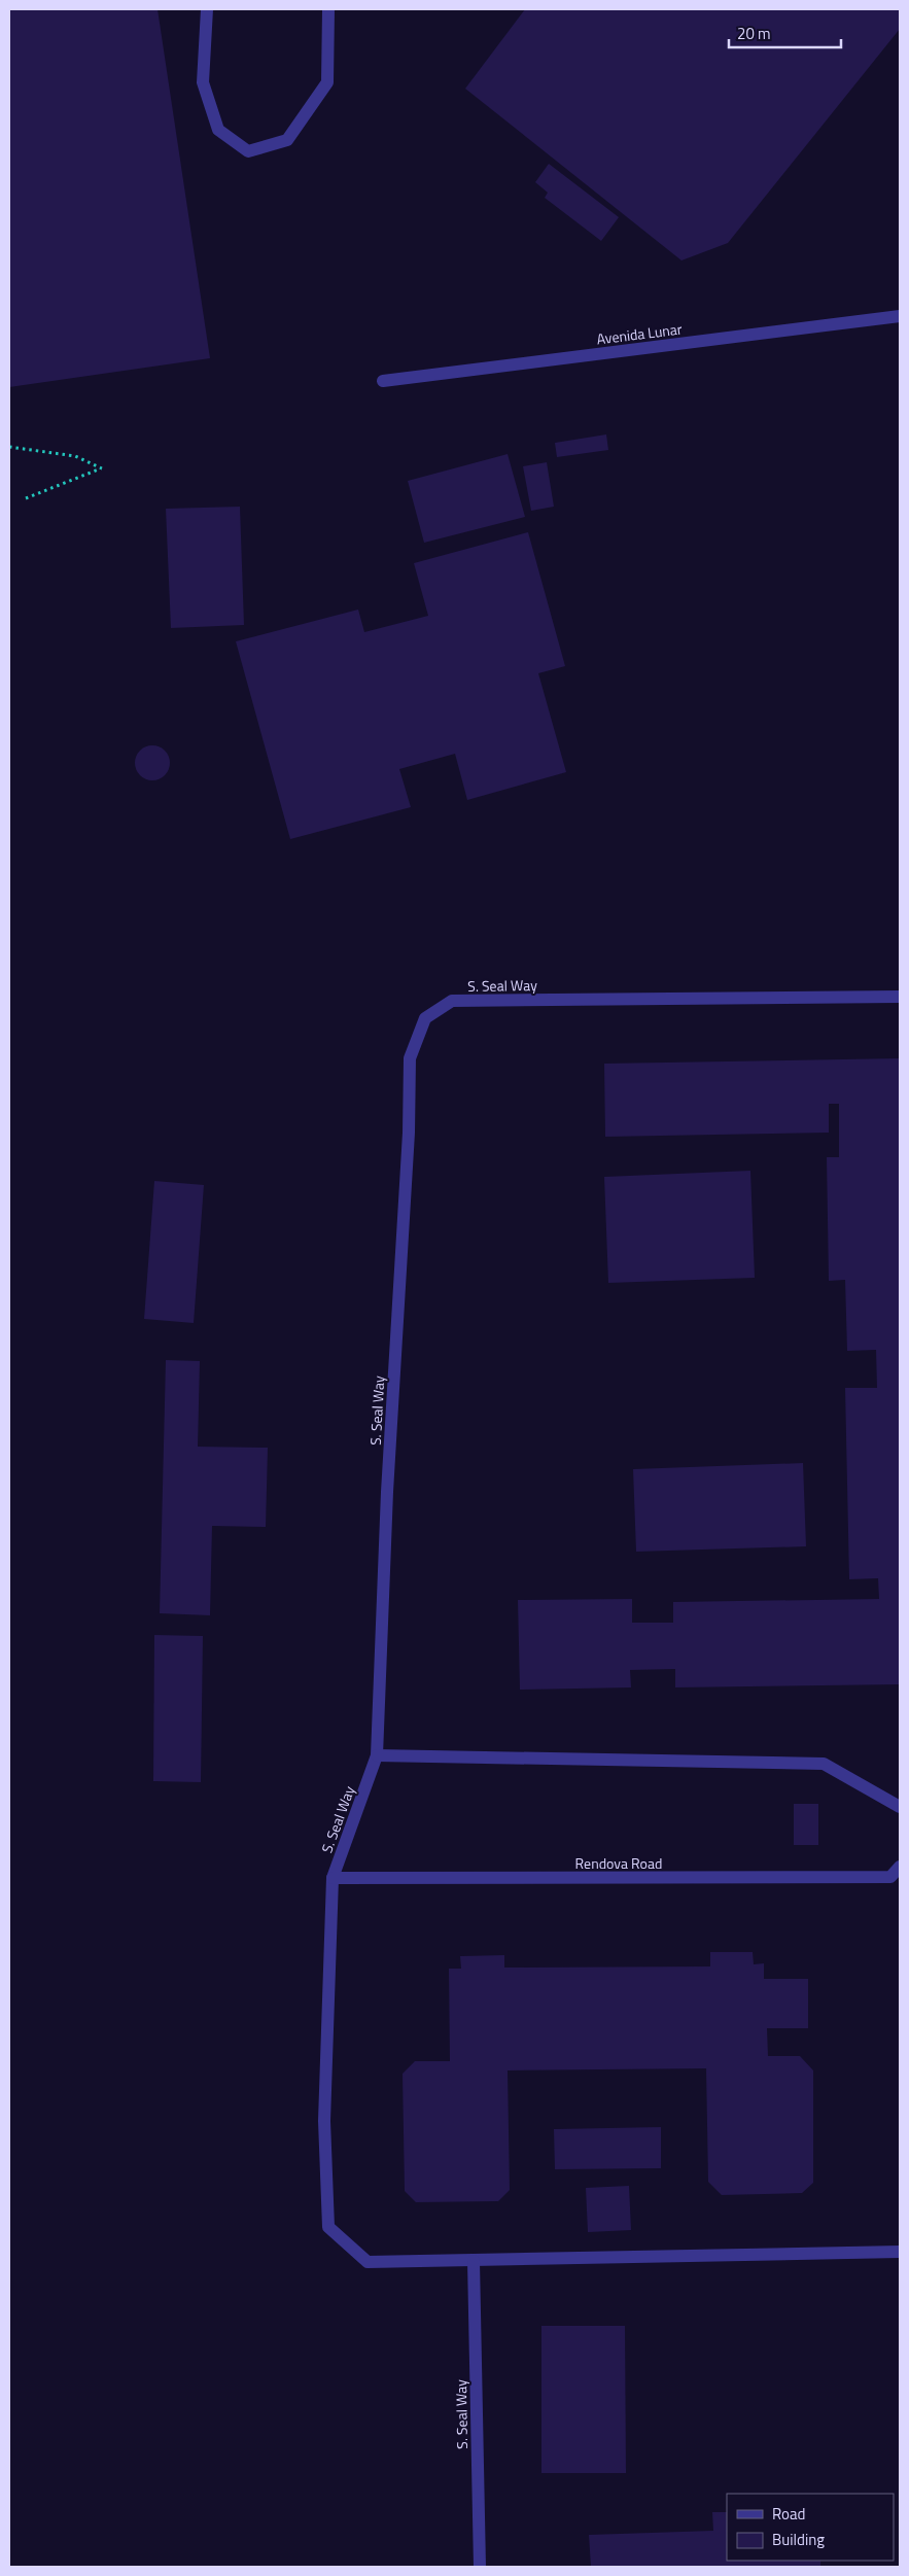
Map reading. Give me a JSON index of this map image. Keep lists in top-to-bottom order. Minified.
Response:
{"streets":{"street":["Avenida Lunar","S. Seal Way","Rendova Road"]},"crossings":[["S. Seal Way","Rendova Road"]],"legend":["Road","Building"],"scale_bar":"20 m"}
